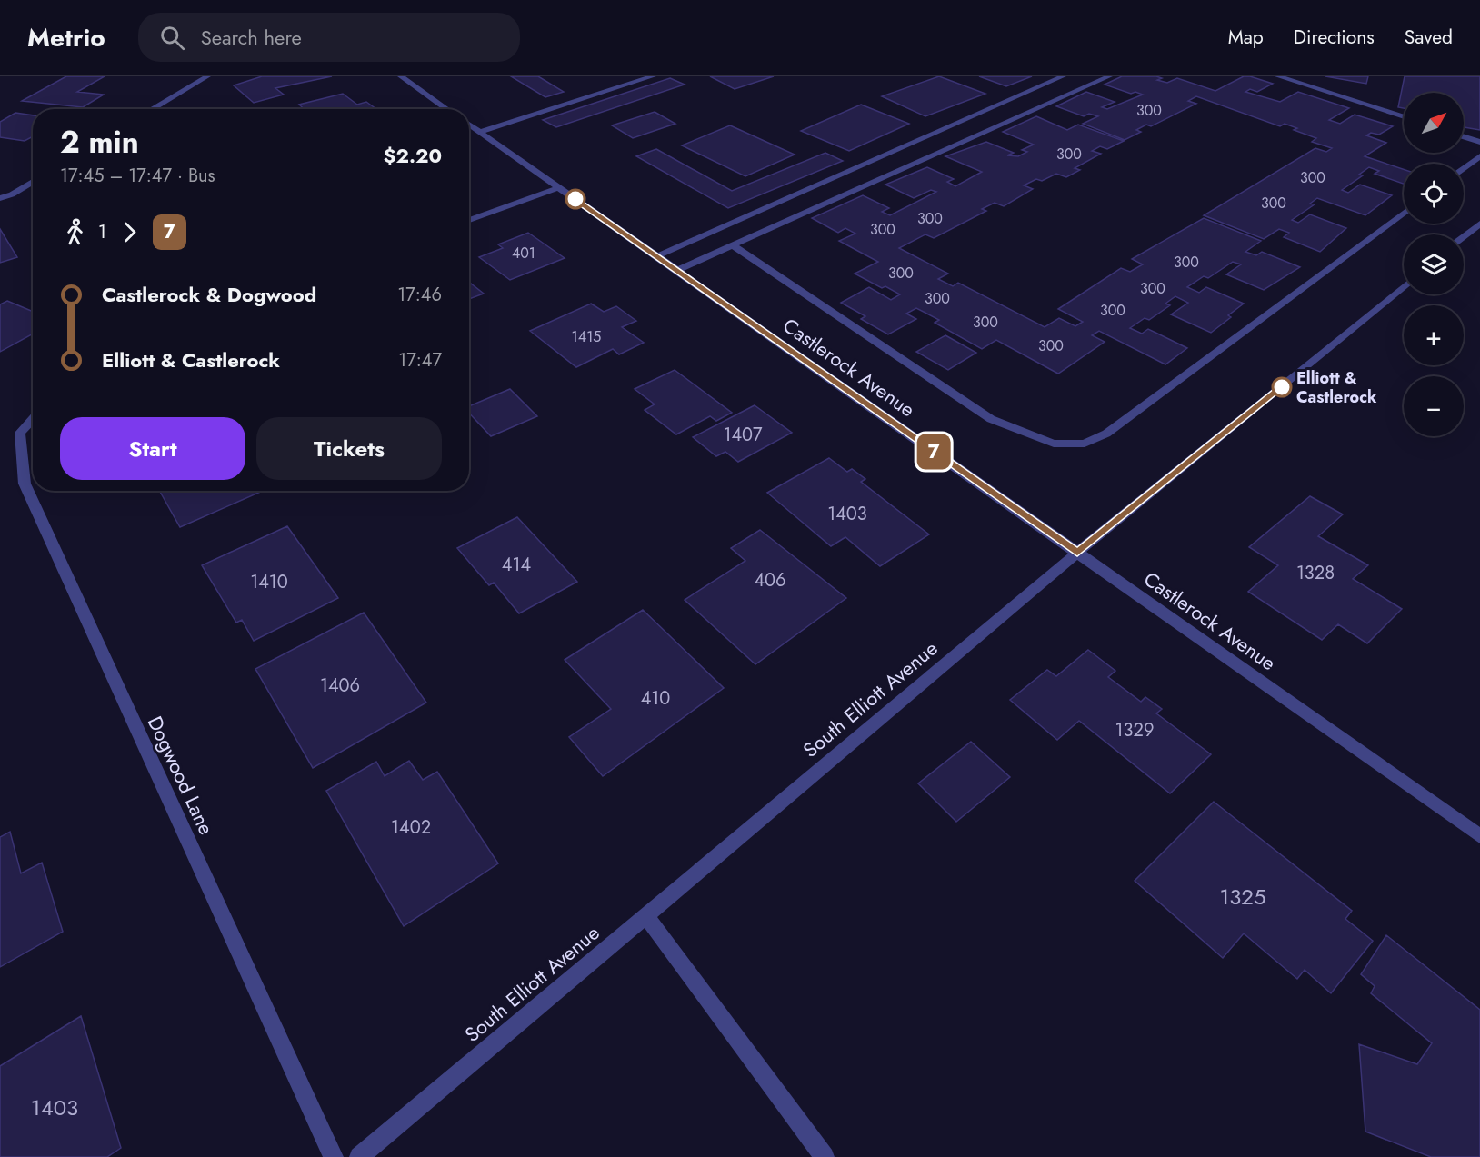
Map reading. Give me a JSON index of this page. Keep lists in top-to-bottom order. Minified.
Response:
{"streets":{"street":["Castlerock Avenue","South Elliott Avenue","Dogwood Lane"]},"crossings":[["Castlerock Avenue","South Elliott Avenue"]],"places":["Elliott & Castlerock"],"lines":["bus line 7"],"house_numbers":["300","300","300","300","300","300","401","300","300","300","300","300","300","1415","300","1407","1403","414","1328","406","1410","1406","410","1329","1402","1325","1403"],"north":"top right","page":{"header":"Metrio","search":"Search here","nav":["Map","Directions","Saved"],"on_map":"7","map_buttons":["+","−"],"heading":["2 min","17:45 – 17:47 · Bus","$2.20"],"legs":["1","7"],"list":[{"name":"Castlerock & Dogwood","value":"17:46"},{"name":"Elliott & Castlerock","value":"17:47"}],"buttons":["Start","Tickets"]}}
